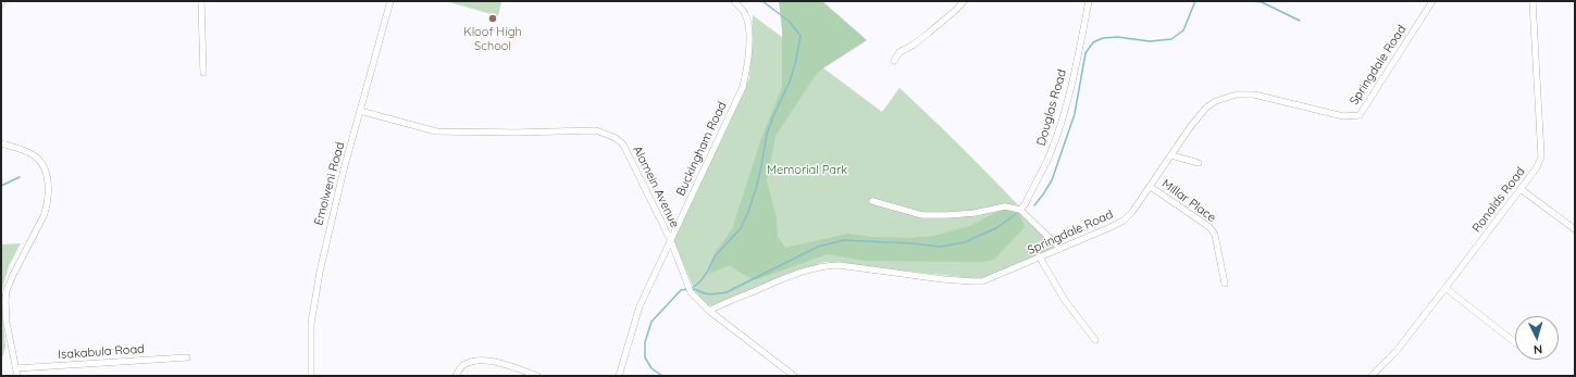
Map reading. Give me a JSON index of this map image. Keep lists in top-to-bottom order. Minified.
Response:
{"streets":{"street":["Springdale Road","Douglas Road","Buckingham Road","Emolweni Road","Alamein Avenue","Ronalds Road","Millar Place","Isakabula Road"]},"crossings":[["Springdale Road","Alamein Avenue"],["Springdale Road","Millar Place"],["Buckingham Road","Alamein Avenue"],["Emolweni Road","Alamein Avenue"]],"parks":["Memorial Park"],"places":["Kloof High School"],"north":"bottom"}
